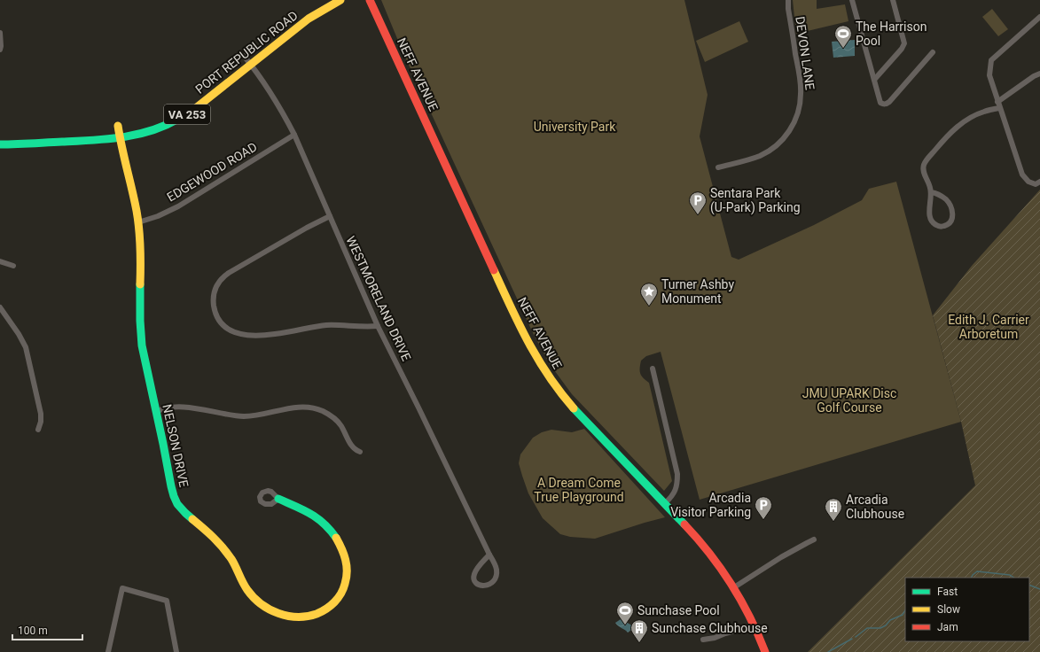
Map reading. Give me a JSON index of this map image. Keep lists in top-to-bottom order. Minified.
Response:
{"streets":{"main road":["PORT REPUBLIC ROAD","NEFF AVENUE","VA 253","NELSON DRIVE"],"street":["DEVON LANE","EDGEWOOD ROAD","WESTMORELAND DRIVE"]},"crossings":[["PORT REPUBLIC ROAD","WESTMORELAND DRIVE"],["PORT REPUBLIC ROAD","NELSON DRIVE"],["EDGEWOOD ROAD","WESTMORELAND DRIVE"],["EDGEWOOD ROAD","NELSON DRIVE"]],"parks":["University Park","Edith J. Carrier Arboretum","JMU UPARK Disc Golf Course","A Dream Come True Playground"],"places":{"sports":["The Harrison Pool","Sunchase Pool"],"parking":["Sentara Park (U-Park) Parking","Arcadia Visitor Parking"],"place":["Turner Ashby Monument"],"building":["Arcadia Clubhouse","Sunchase Clubhouse"]},"legend":["Fast","Slow","Jam"],"scale_bar":"100 m"}
